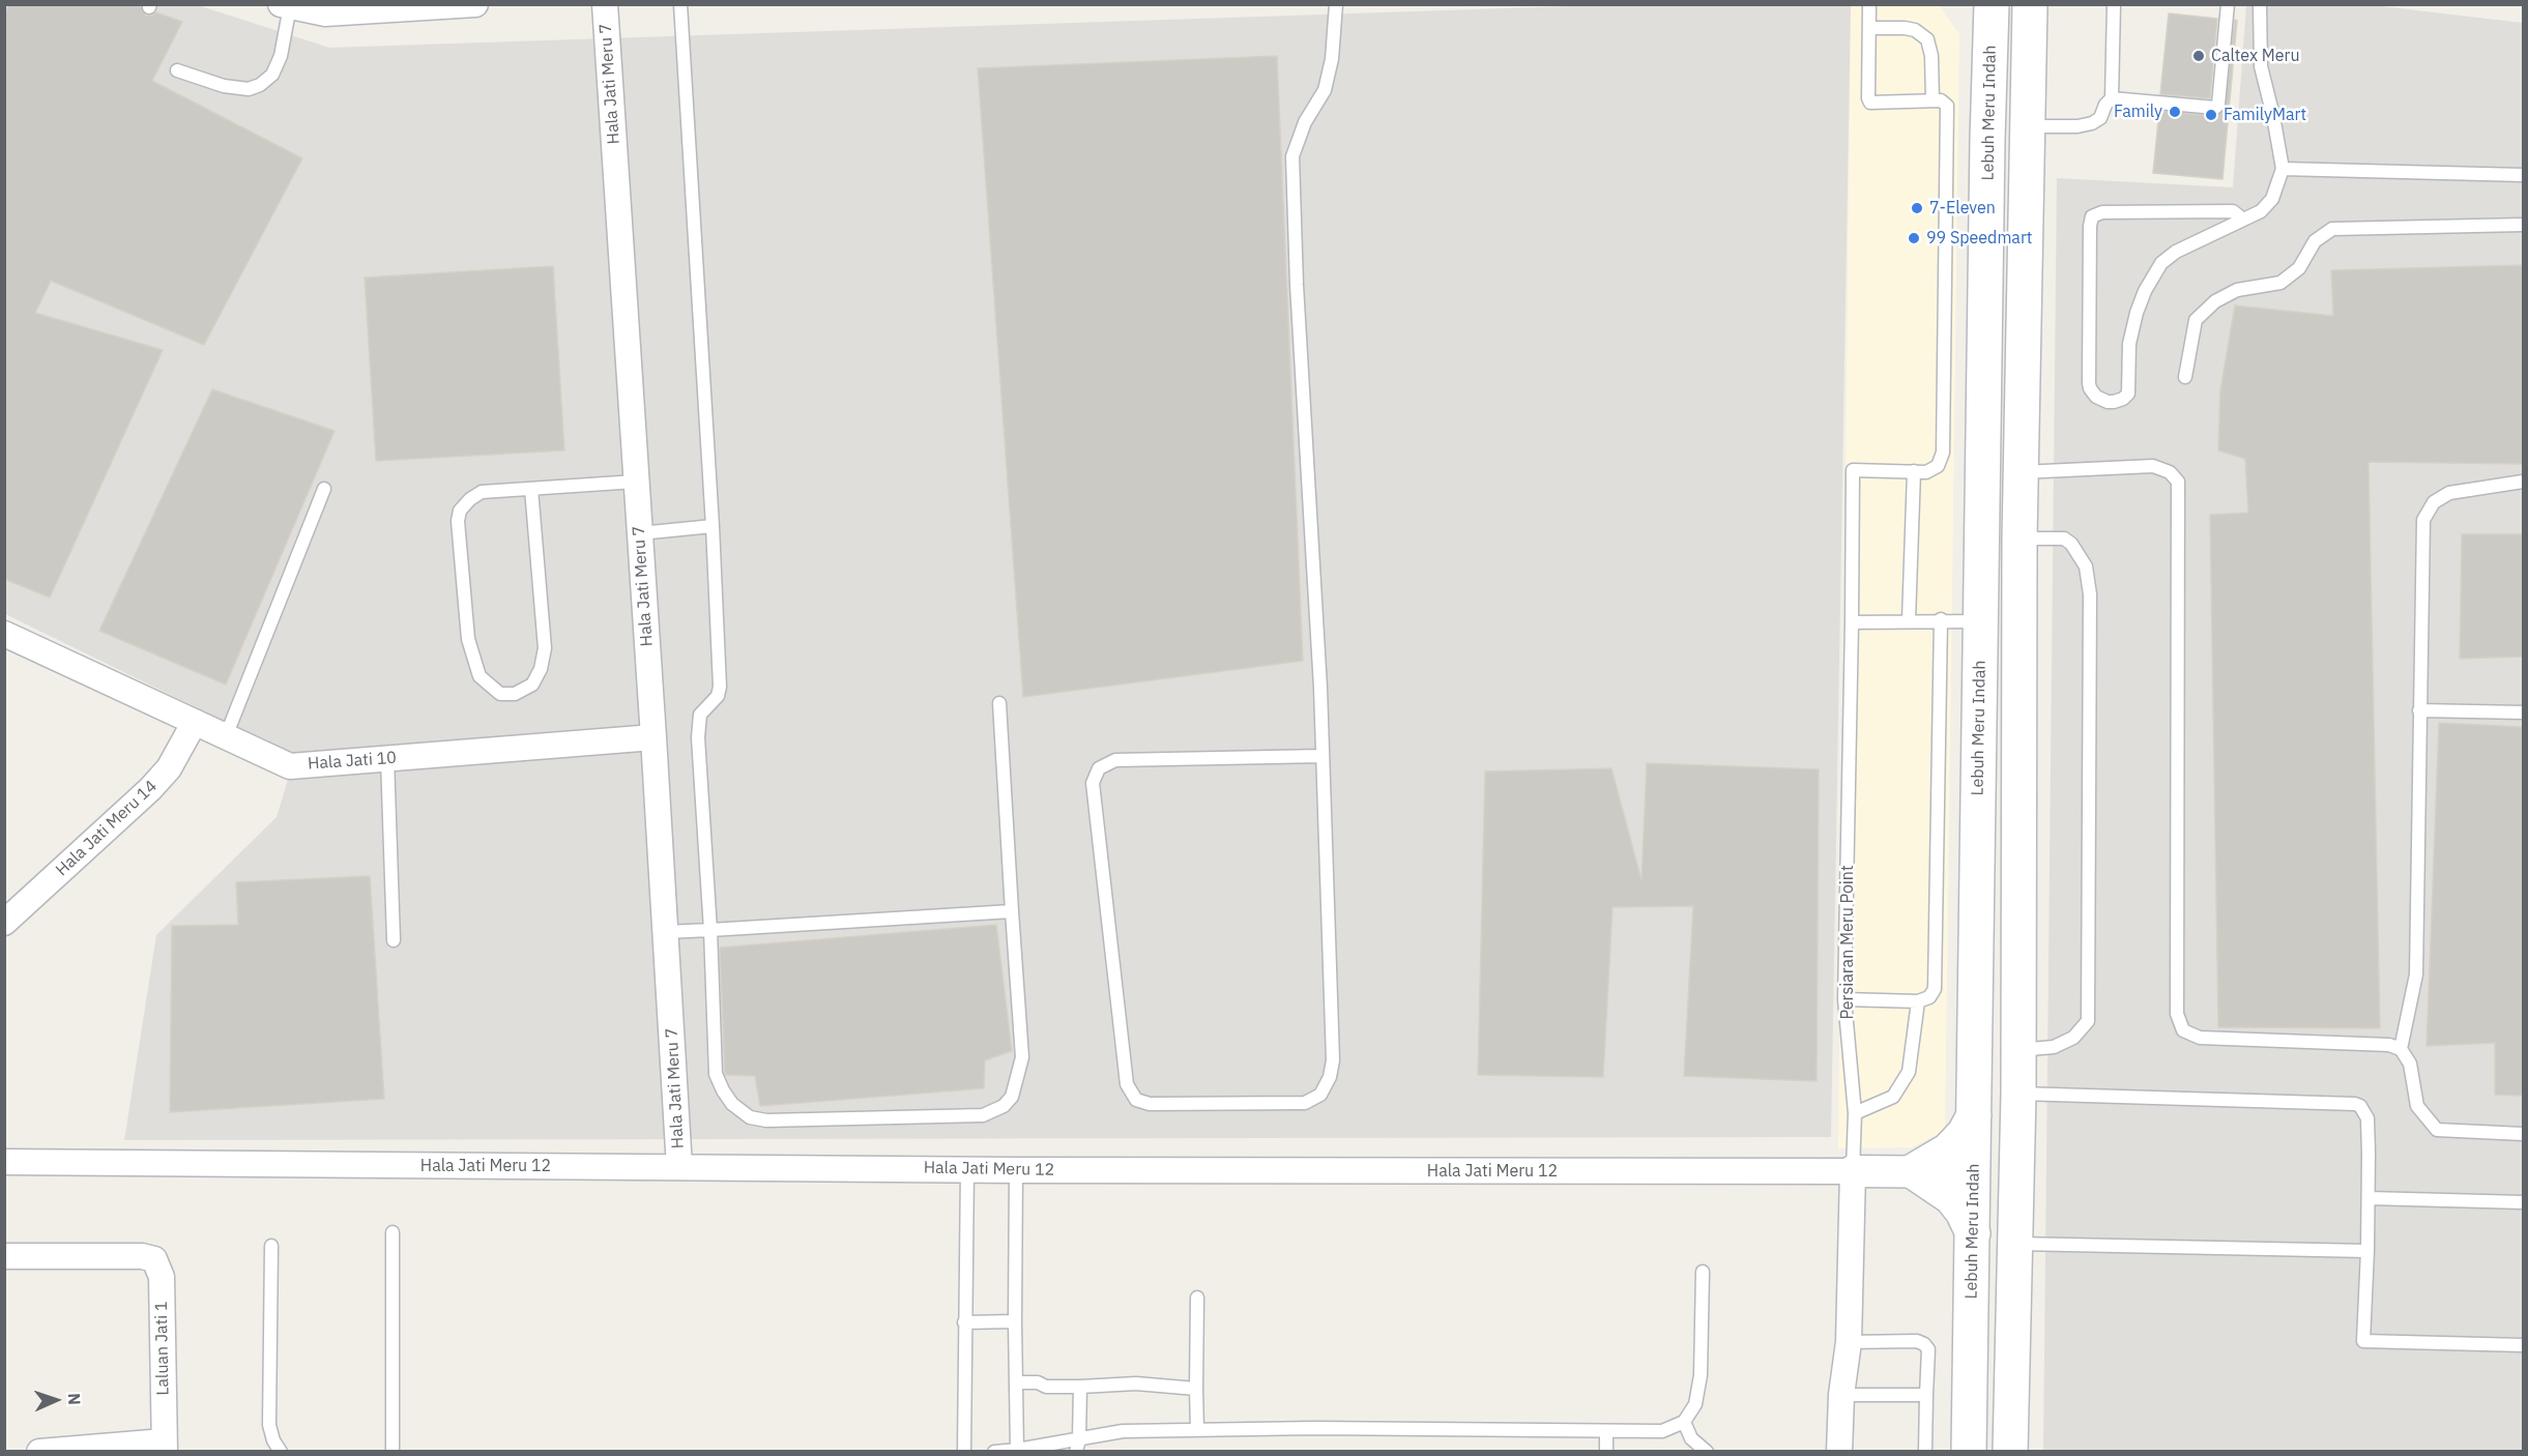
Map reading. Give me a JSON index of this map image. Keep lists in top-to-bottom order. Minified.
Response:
{"streets":{"main road":["Lebuh Meru Indah"],"street":["Hala Jati Meru 7","Hala Jati 10","Hala Jati Meru 14","Persiaran Meru Point","Hala Jati Meru 12","Laluan Jati 1"]},"crossings":[["Hala Jati Meru 7","Hala Jati 10"],["Hala Jati Meru 7","Hala Jati Meru 12"],["Lebuh Meru Indah","Hala Jati Meru 12"],["Hala Jati 10","Hala Jati Meru 14"],["Persiaran Meru Point","Hala Jati Meru 12"]],"places":["Caltex Meru","Family","FamilyMart","7-Eleven","99 Speedmart"],"north":"right"}
